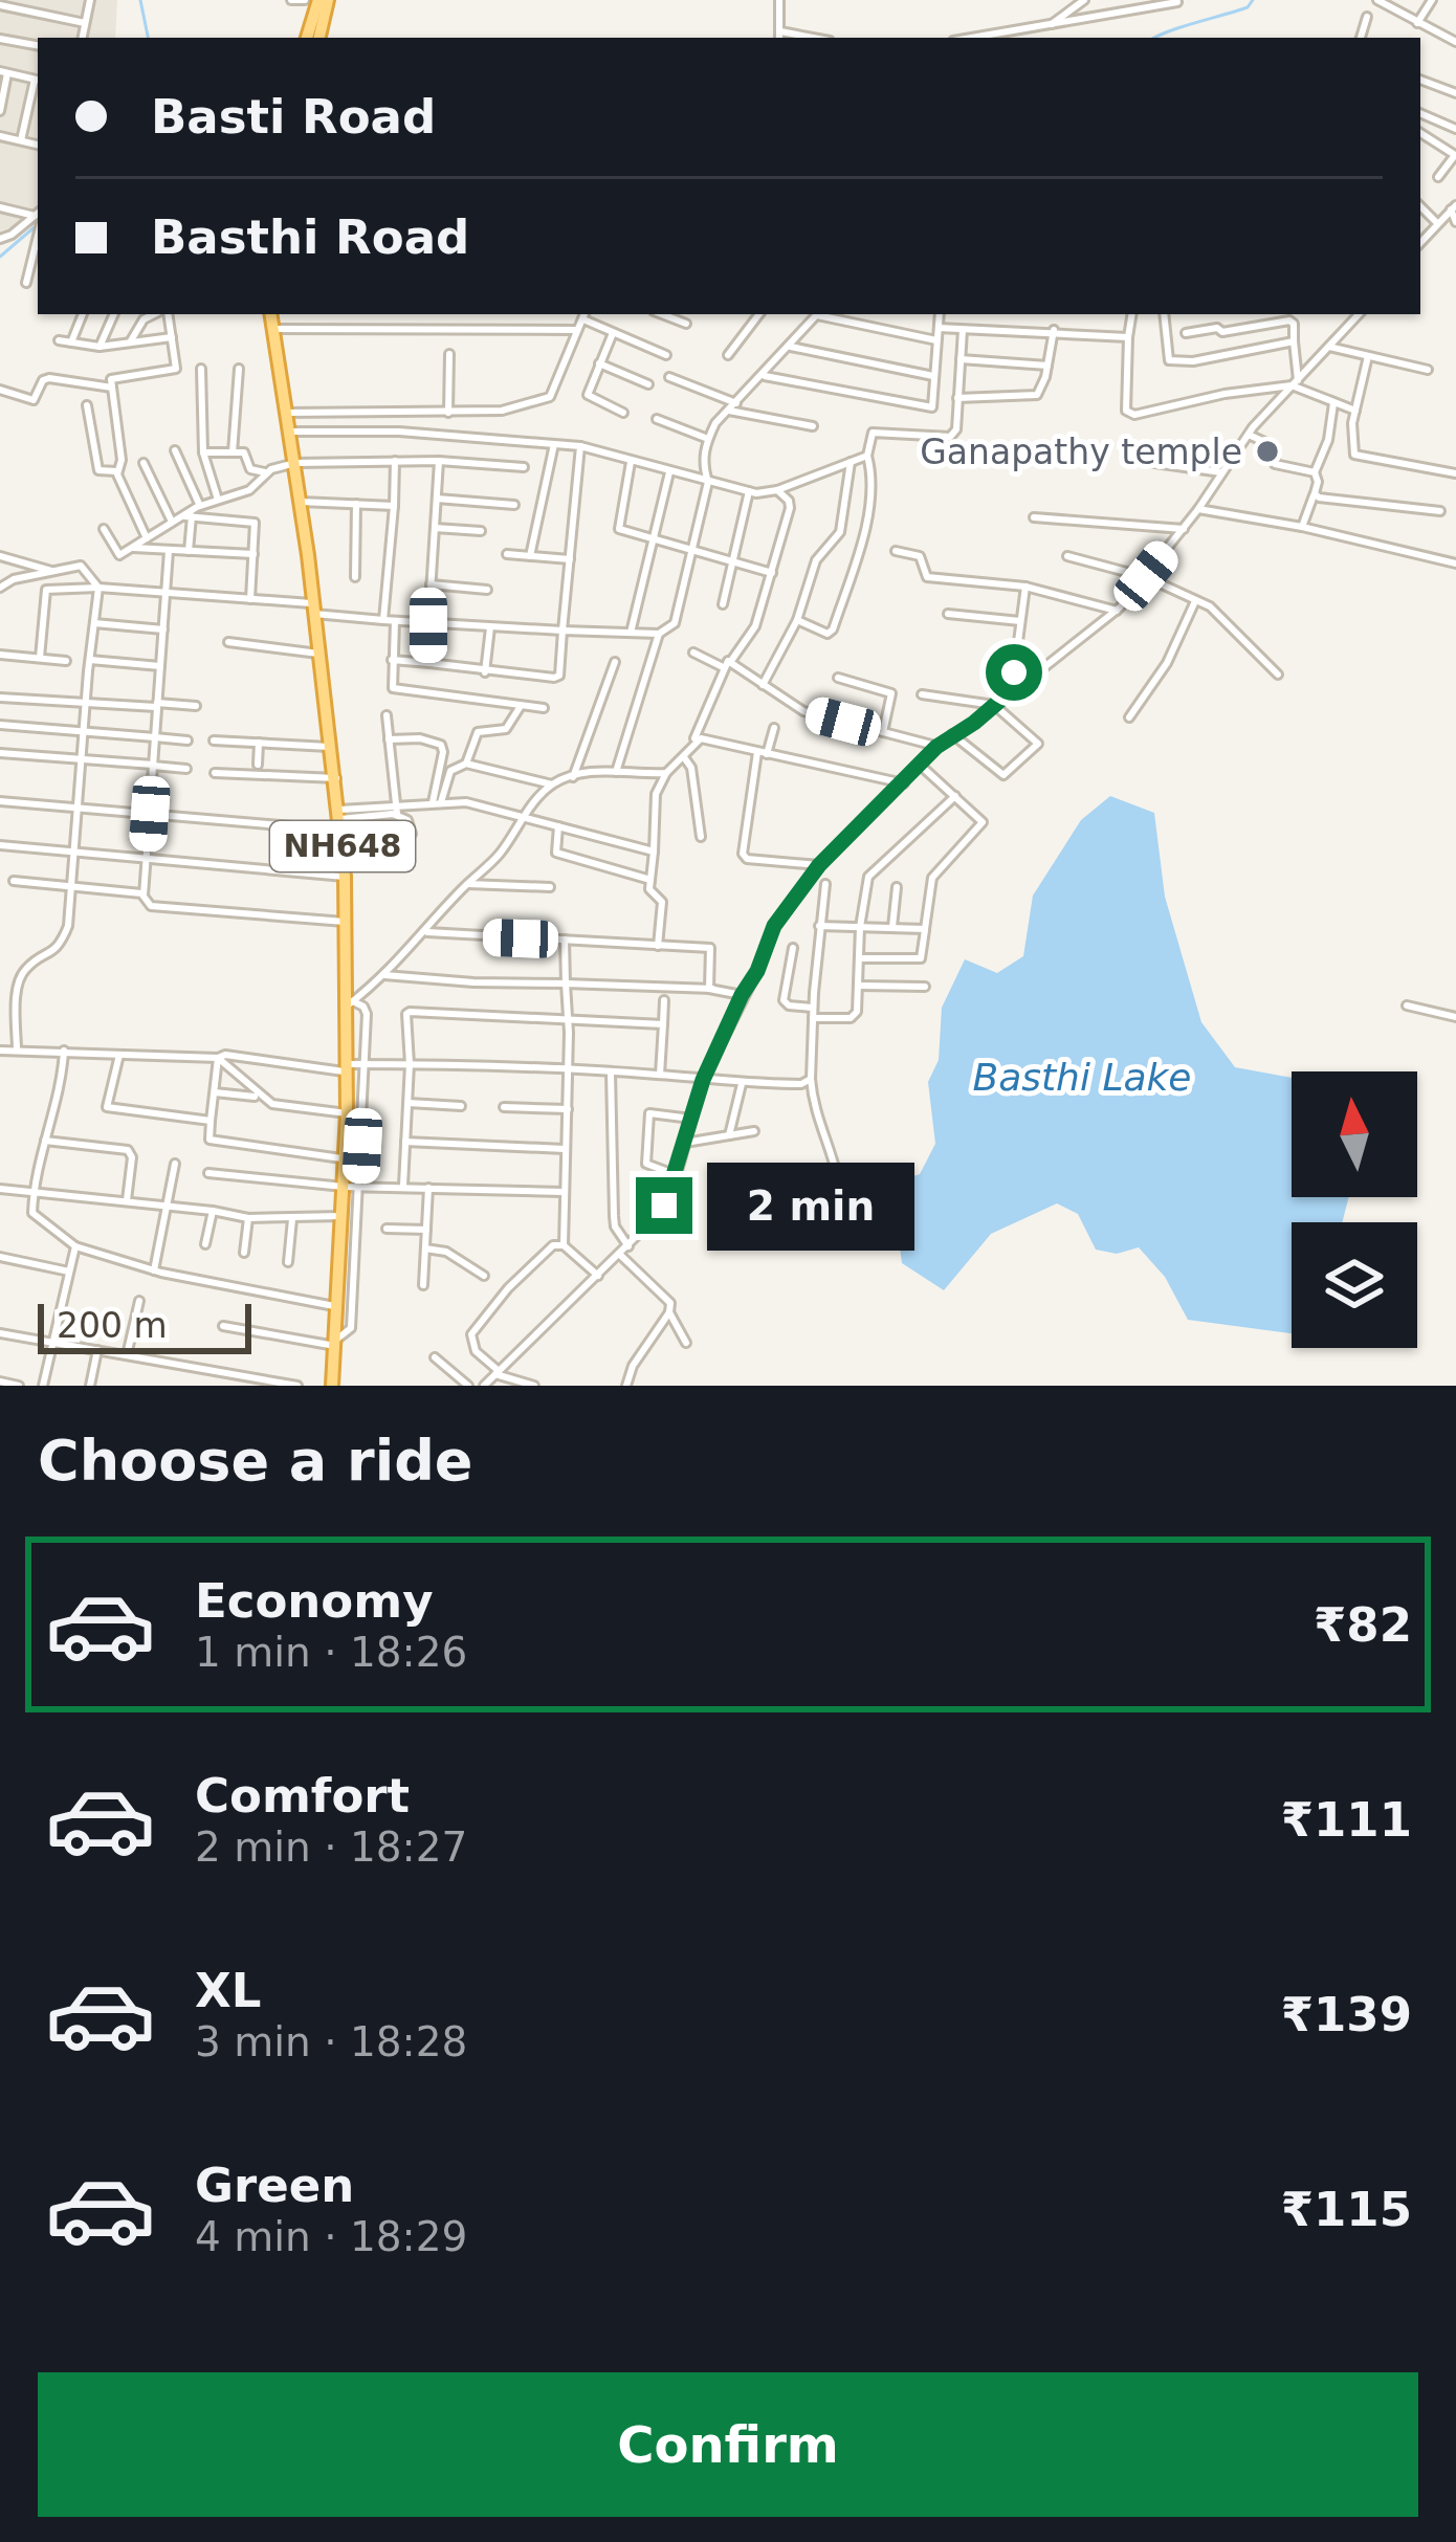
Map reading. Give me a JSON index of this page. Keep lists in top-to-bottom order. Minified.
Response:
{"streets":{"highway":["NH648"]},"water":["Basthi Lake"],"places":["Ganapathy temple"],"scale_bar":"200 m","north":"top","page":{"banner":["Basti Road","Basthi Road"],"bubble":"2 min","scale":"200 m","heading":"Choose a ride","list":[{"name":"Economy","note":"1 min · 18:26","value":"₹82"},{"name":"Comfort","note":"2 min · 18:27","value":"₹111"},{"name":"XL","note":"3 min · 18:28","value":"₹139"},{"name":"Green","note":"4 min · 18:29","value":"₹115"}],"buttons":"Confirm"}}
